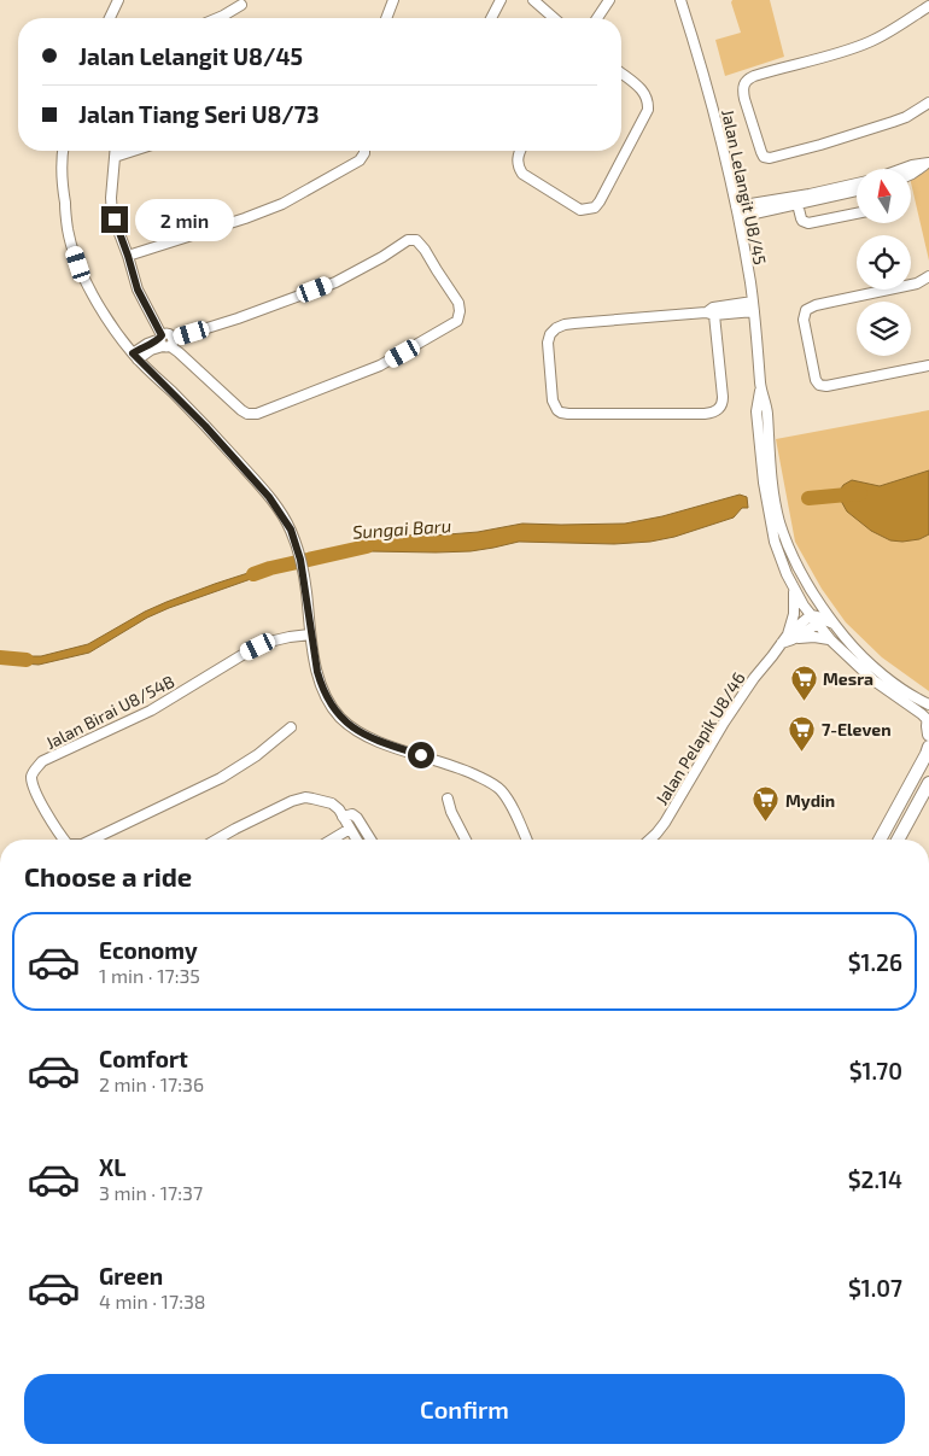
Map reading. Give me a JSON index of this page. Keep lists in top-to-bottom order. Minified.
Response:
{"streets":{"street":["Jalan Lelangit U8/45","Jalan Birai U8/54B","Jalan Pelapik U8/46"]},"crossings":[["Jalan Lelangit U8/45","Jalan Pelapik U8/46"]],"water":["Sungai Baru"],"places":{"supermarket":["Mesra","7-Eleven","Mydin"]},"north":"top","page":{"banner":["Jalan Lelangit U8/45","Jalan Tiang Seri U8/73"],"bubble":"2 min","heading":"Choose a ride","list":[{"name":"Economy","note":"1 min · 17:35","value":"$1.26"},{"name":"Comfort","note":"2 min · 17:36","value":"$1.70"},{"name":"XL","note":"3 min · 17:37","value":"$2.14"},{"name":"Green","note":"4 min · 17:38","value":"$1.07"}],"buttons":"Confirm"}}
